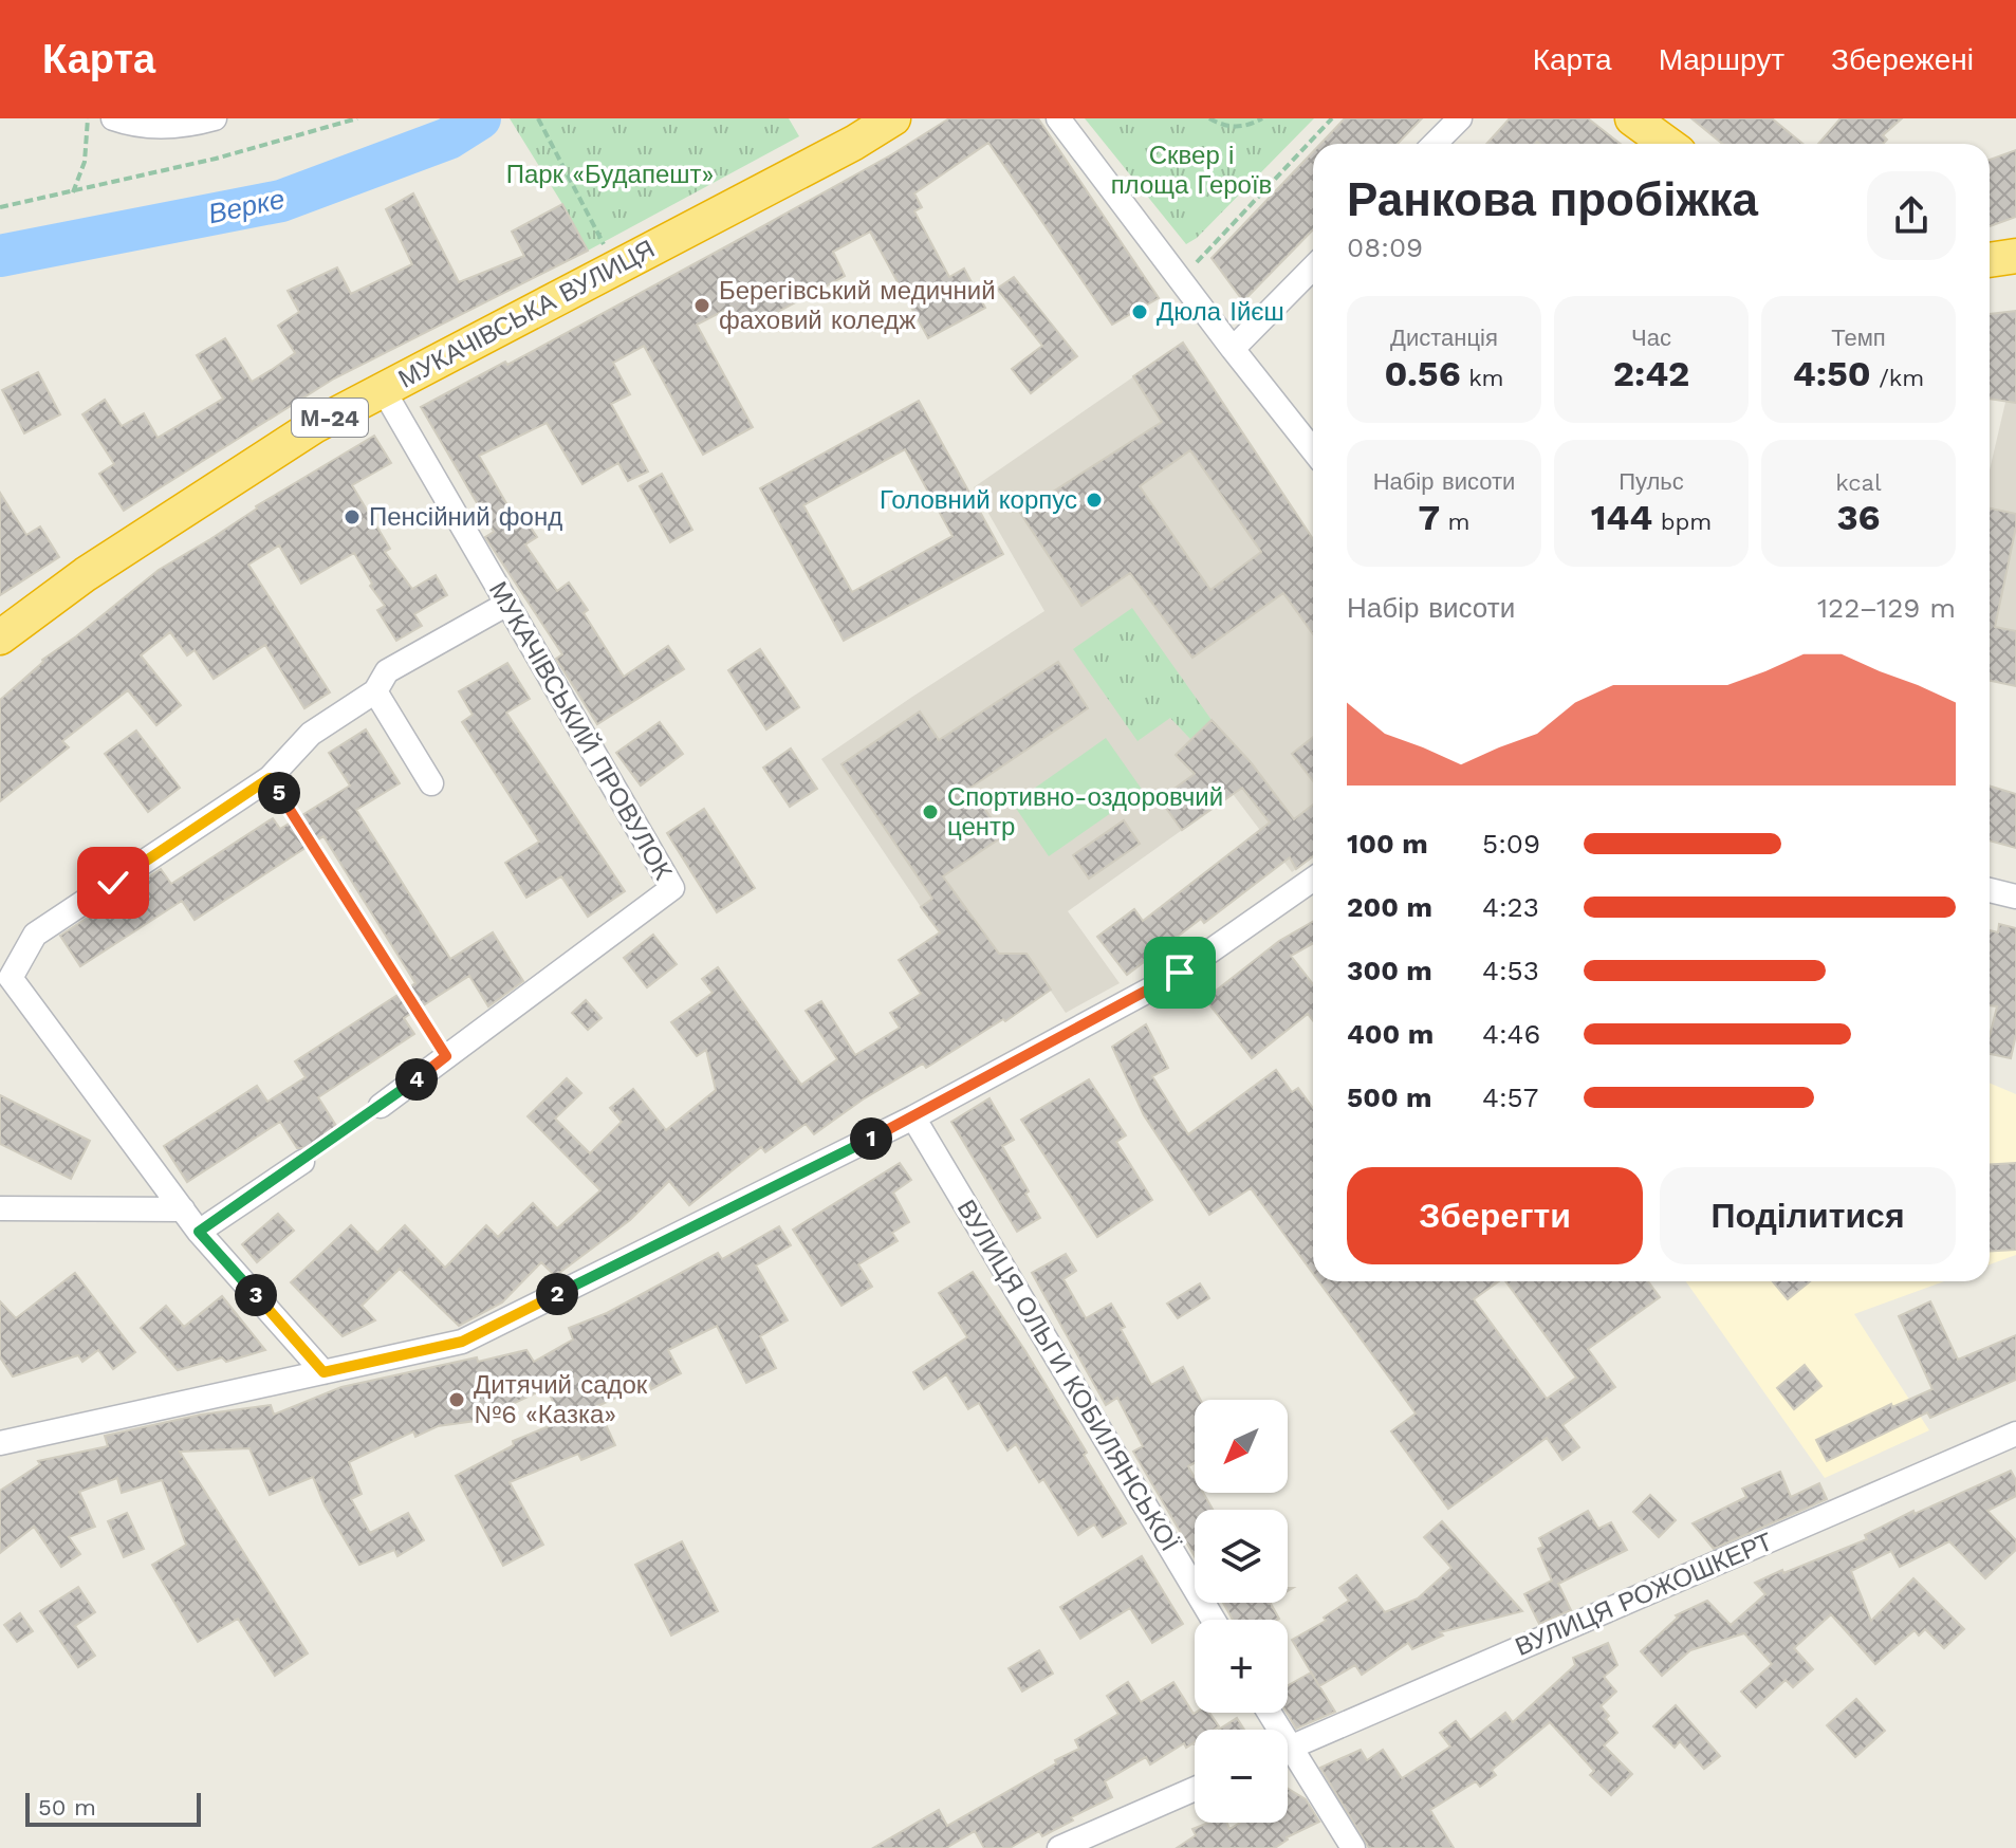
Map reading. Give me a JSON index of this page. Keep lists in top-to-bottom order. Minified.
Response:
{"streets":{"highway":["МУКАЧІВСЬКА ВУЛИЦЯ","М-24"],"street":["МУКАЧІВСЬКИЙ ПРОВУЛОК","ВУЛИЦЯ ОЛЬГИ КОБИЛЯНСЬКОЇ","ВУЛИЦЯ РОЖОШКЕРТ"]},"crossings":[["МУКАЧІВСЬКА ВУЛИЦЯ","МУКАЧІВСЬКИЙ ПРОВУЛОК"]],"water":["Верке"],"parks":["Сквер і площа Героїв","Парк «Будапешт»"],"places":["Берегівський медичний фаховий коледж","Дюла Ійєш","Головний корпус","Пенсійний фонд","Спортивно-оздоровчий центр","Дитячий садок №6 «Казка»"],"scale_bar":"50 m","north":"bottom left","page":{"header":"Карта","nav":["Карта","Маршрут","Збережені"],"heading":["Ранкова пробіжка","08:09"],"stats":[["Дистанція","0.56 km"],["Час","2:42"],["Темп","4:50 /km"],["Набір висоти","7 m"],["Пульс","144 bpm"],["kcal","36"]],"chart":["Набір висоти","122–129 m"],"pins":["5","4","1","2","3"],"list":[{"name":"100 m","note":"5:09"},{"name":"200 m","note":"4:23"},{"name":"300 m","note":"4:53"},{"name":"400 m","note":"4:46"},{"name":"500 m","note":"4:57"}],"buttons":["Зберегти","Поділитися"],"map_buttons":["+","−"],"scale":"50 m"}}
